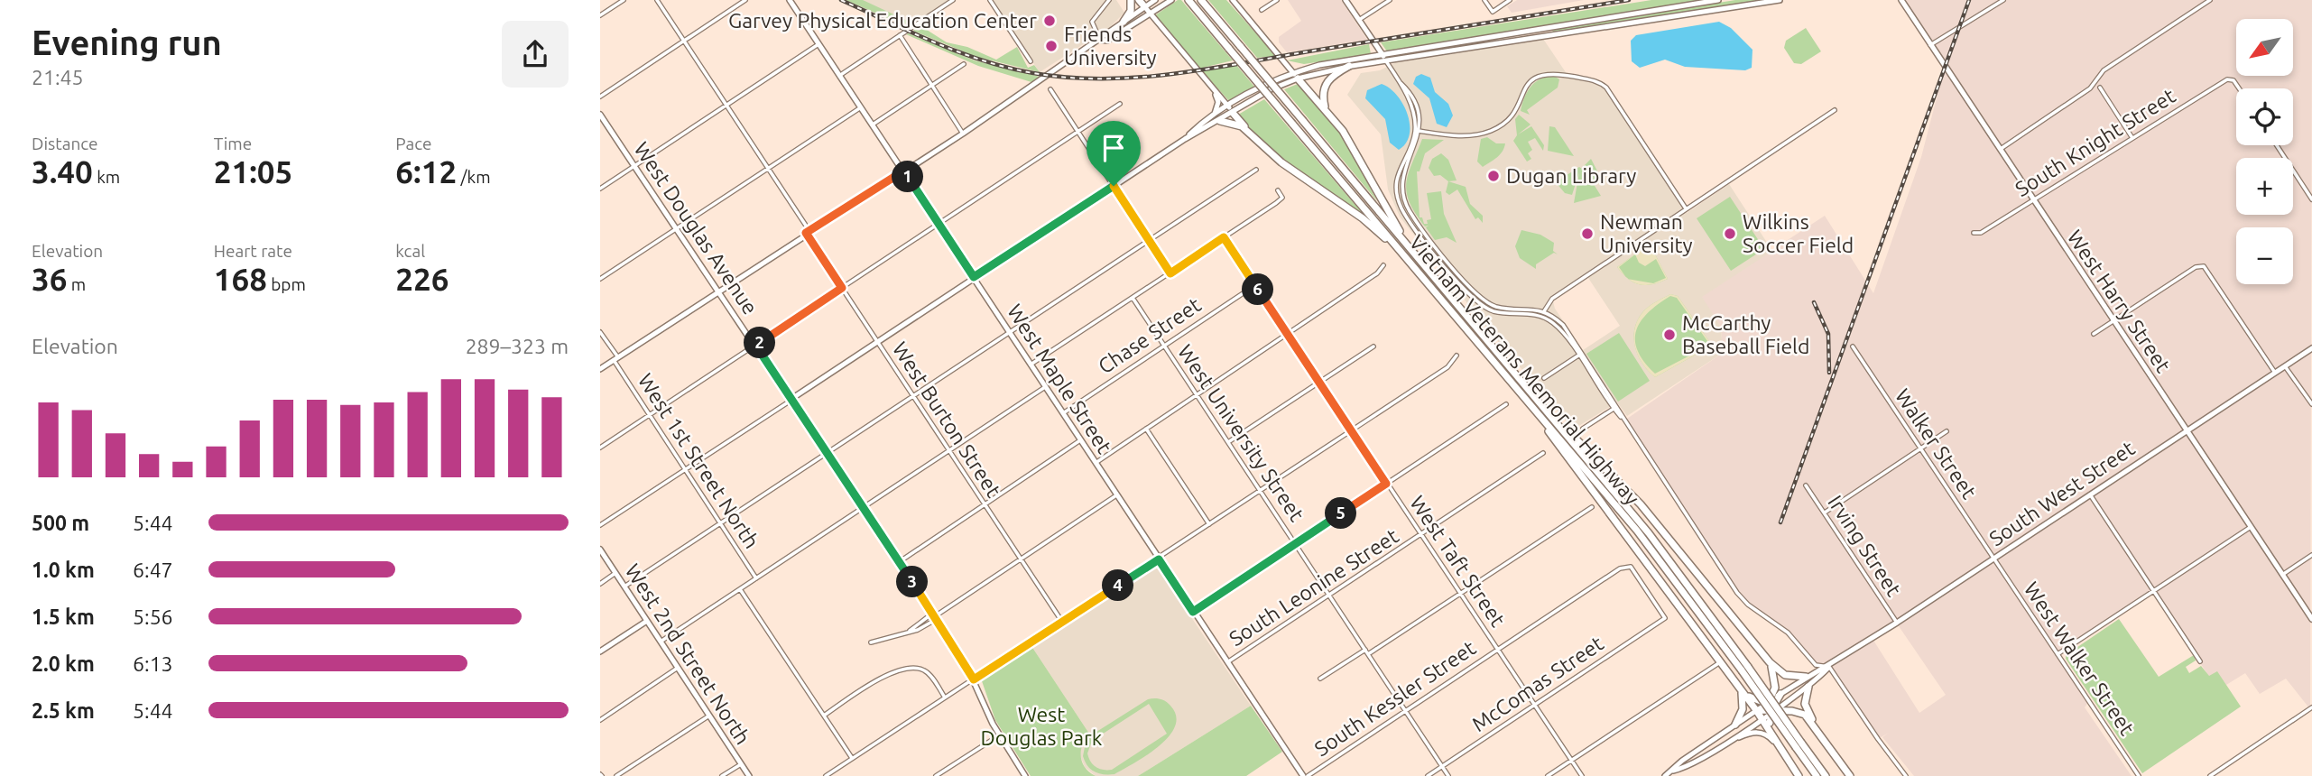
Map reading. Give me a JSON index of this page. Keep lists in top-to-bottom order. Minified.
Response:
{"streets":{"highway":["Vietnam Veterans Memorial Highway"],"main road":["West Douglas Avenue","West Harry Street","West Maple Street","South West Street","West 2nd Street North"],"street":["South Knight Street","Chase Street","West Burton Street","West University Street","Walker Street","West 1st Street North","Irving Street","West Taft Street","South Leonine Street","West Walker Street","McComas Street","South Kessler Street"]},"crossings":[["South Knight Street","West Harry Street"],["West Harry Street","South West Street"],["Chase Street","West Maple Street"],["Chase Street","West University Street"],["Chase Street","West Taft Street"],["West Maple Street","South Leonine Street"],["West Maple Street","South Kessler Street"],["West University Street","South Leonine Street"],["West University Street","McComas Street"],["West University Street","South Kessler Street"],["Walker Street","South West Street"],["Walker Street","West Walker Street"],["South West Street","Irving Street"],["South West Street","West Walker Street"],["West Taft Street","South Leonine Street"],["West Taft Street","McComas Street"],["West Taft Street","South Kessler Street"],["McComas Street","South Kessler Street"]],"parks":["West Douglas Park"],"places":["Garvey Physical Education Center","Friends University","Dugan Library","Newman University","Wilkins Soccer Field","McCarthy Baseball Field"],"north":"bottom left","page":{"heading":["Evening run","21:45"],"map_buttons":["+","−"],"stats":[["Distance","3.40 km"],["Time","21:05"],["Pace","6:12 /km"],["Elevation","36 m"],["Heart rate","168 bpm"],["kcal","226"]],"pins":["1","6","2","5","3","4"],"chart":["Elevation","289–323 m"],"list":[{"name":"500 m","note":"5:44"},{"name":"1.0 km","note":"6:47"},{"name":"1.5 km","note":"5:56"},{"name":"2.0 km","note":"6:13"},{"name":"2.5 km","note":"5:44"}]}}
